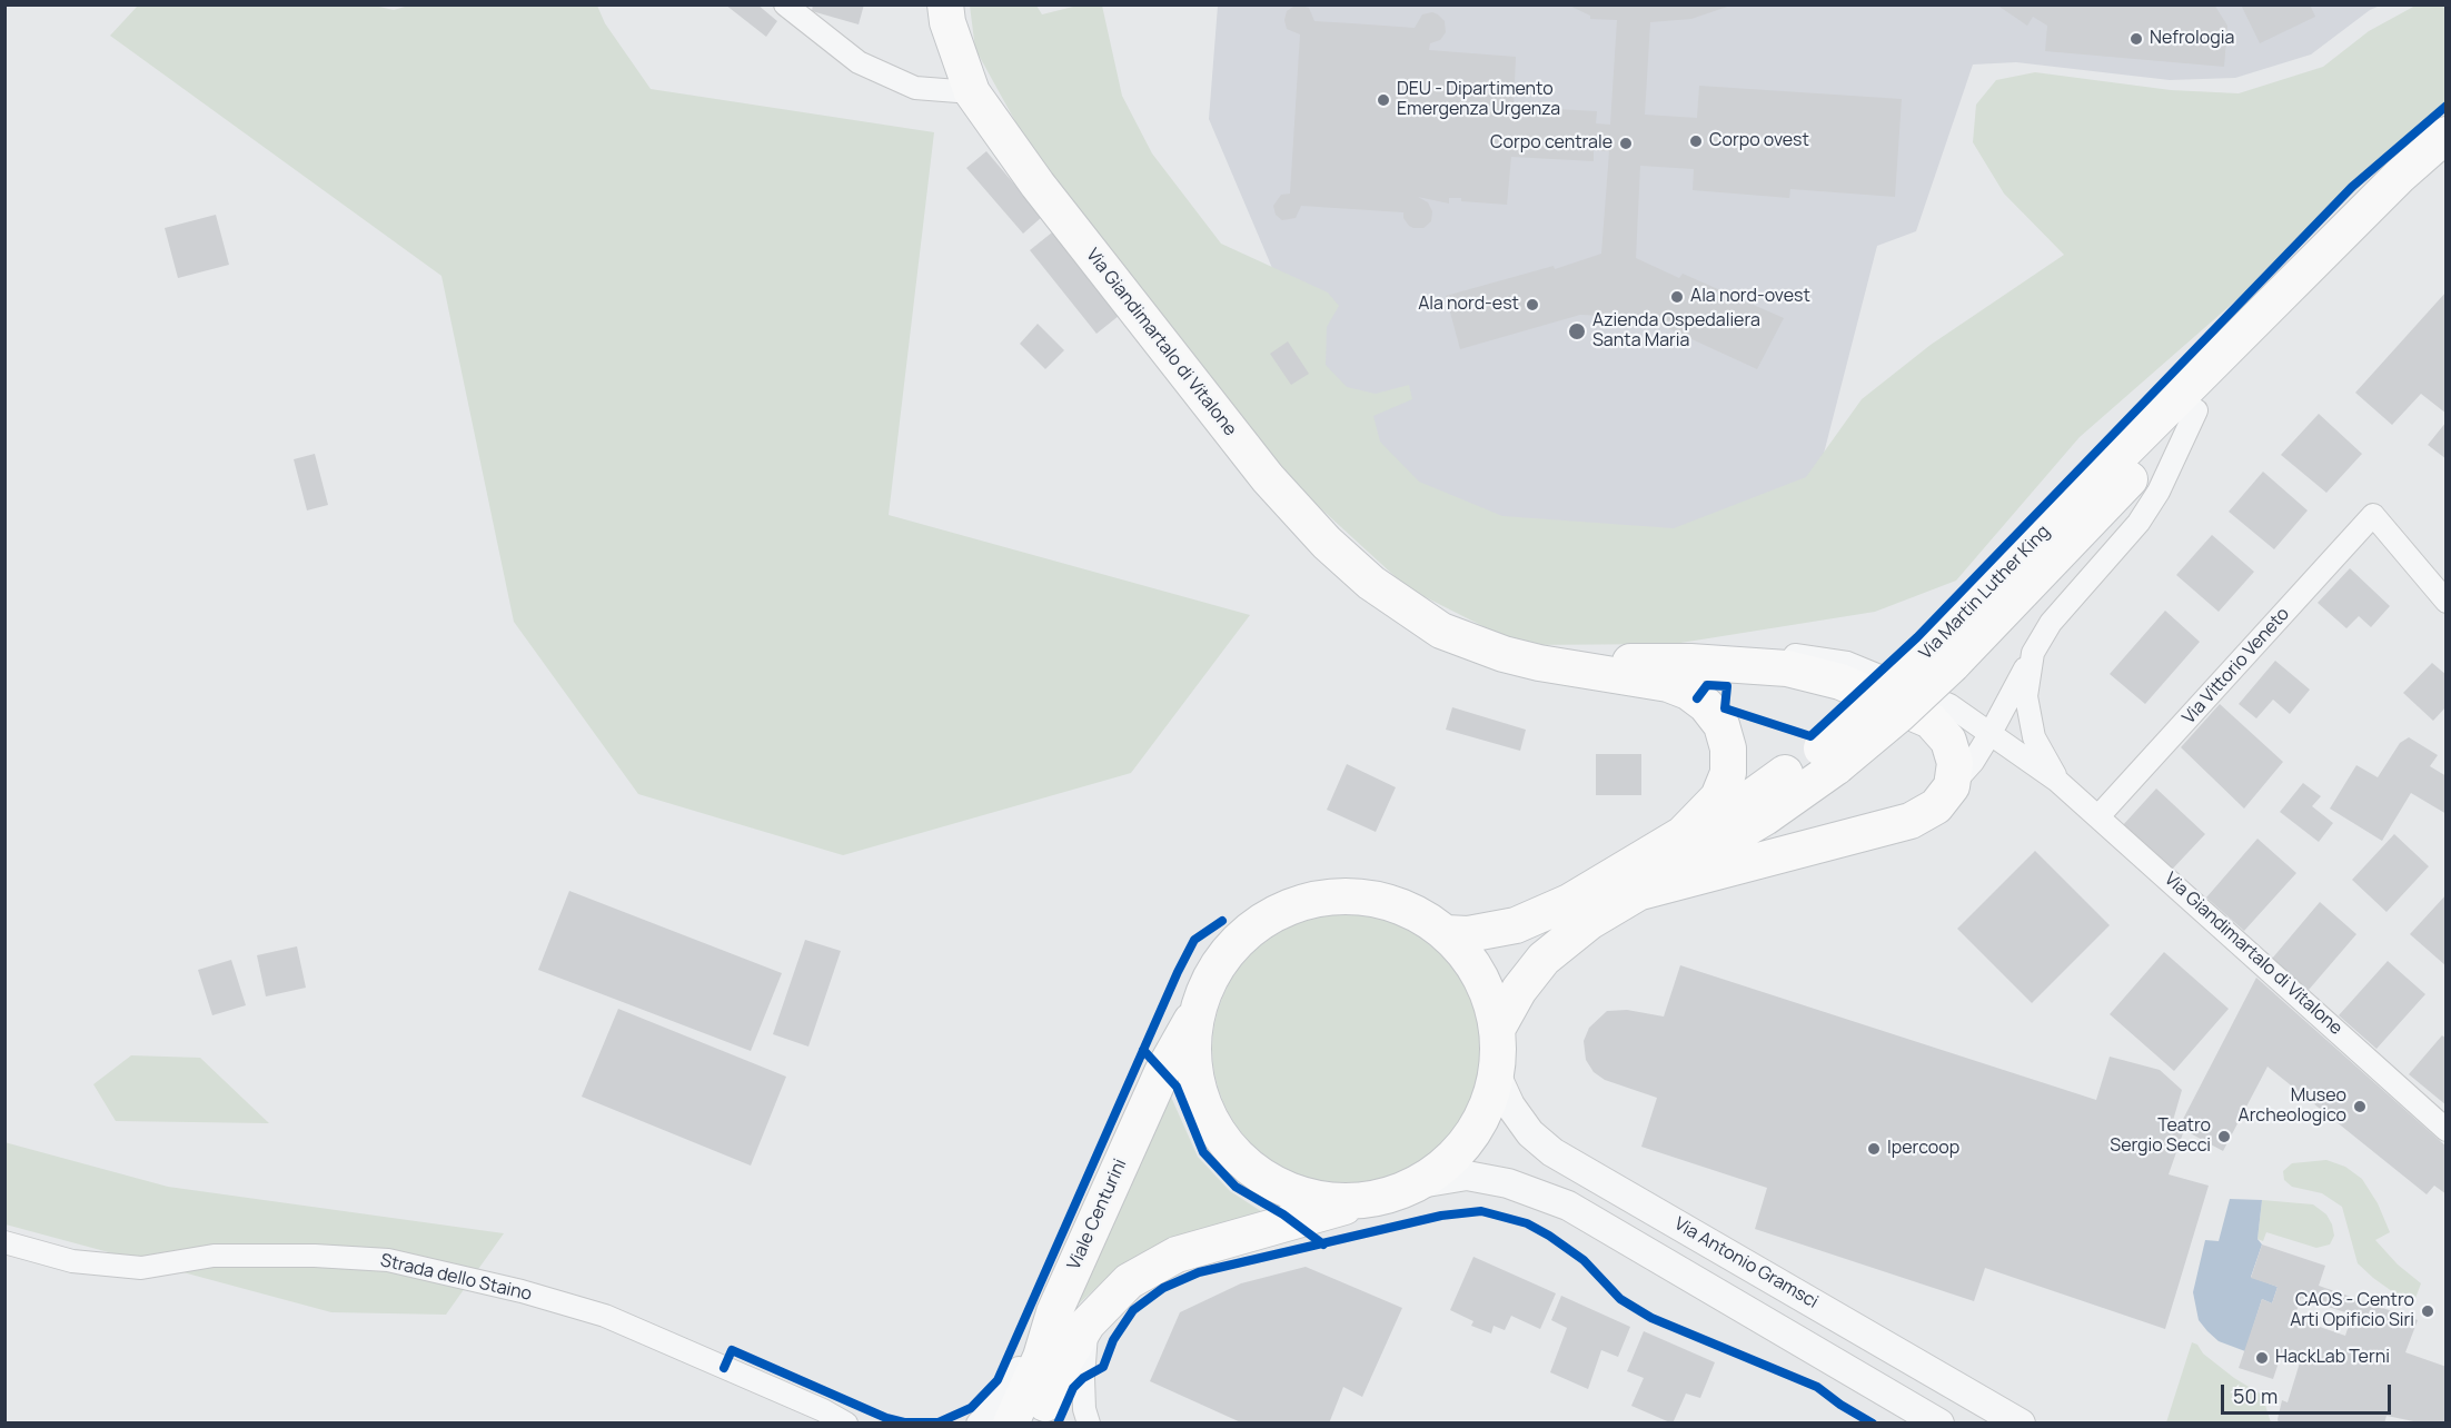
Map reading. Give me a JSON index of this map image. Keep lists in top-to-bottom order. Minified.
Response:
{"streets":{"main road":["Via Giandimartalo di Vitalone","Via Martin Luther King","Viale Centurini"],"street":["Via Vittorio Veneto","Via Antonio Gramsci","Strada dello Staino"]},"crossings":[["Via Giandimartalo di Vitalone","Via Martin Luther King"],["Via Giandimartalo di Vitalone","Via Vittorio Veneto"]],"places":["Nefrologia","DEU - Dipartimento Emergenza Urgenza","Corpo ovest","Corpo centrale","Ala nord-ovest","Ala nord-est","Azienda Ospedaliera Santa Maria","Museo Archeologico","Teatro Sergio Secci","Ipercoop","CAOS - Centro Arti Opificio Siri","HackLab Terni"],"scale_bar":"50 m"}
